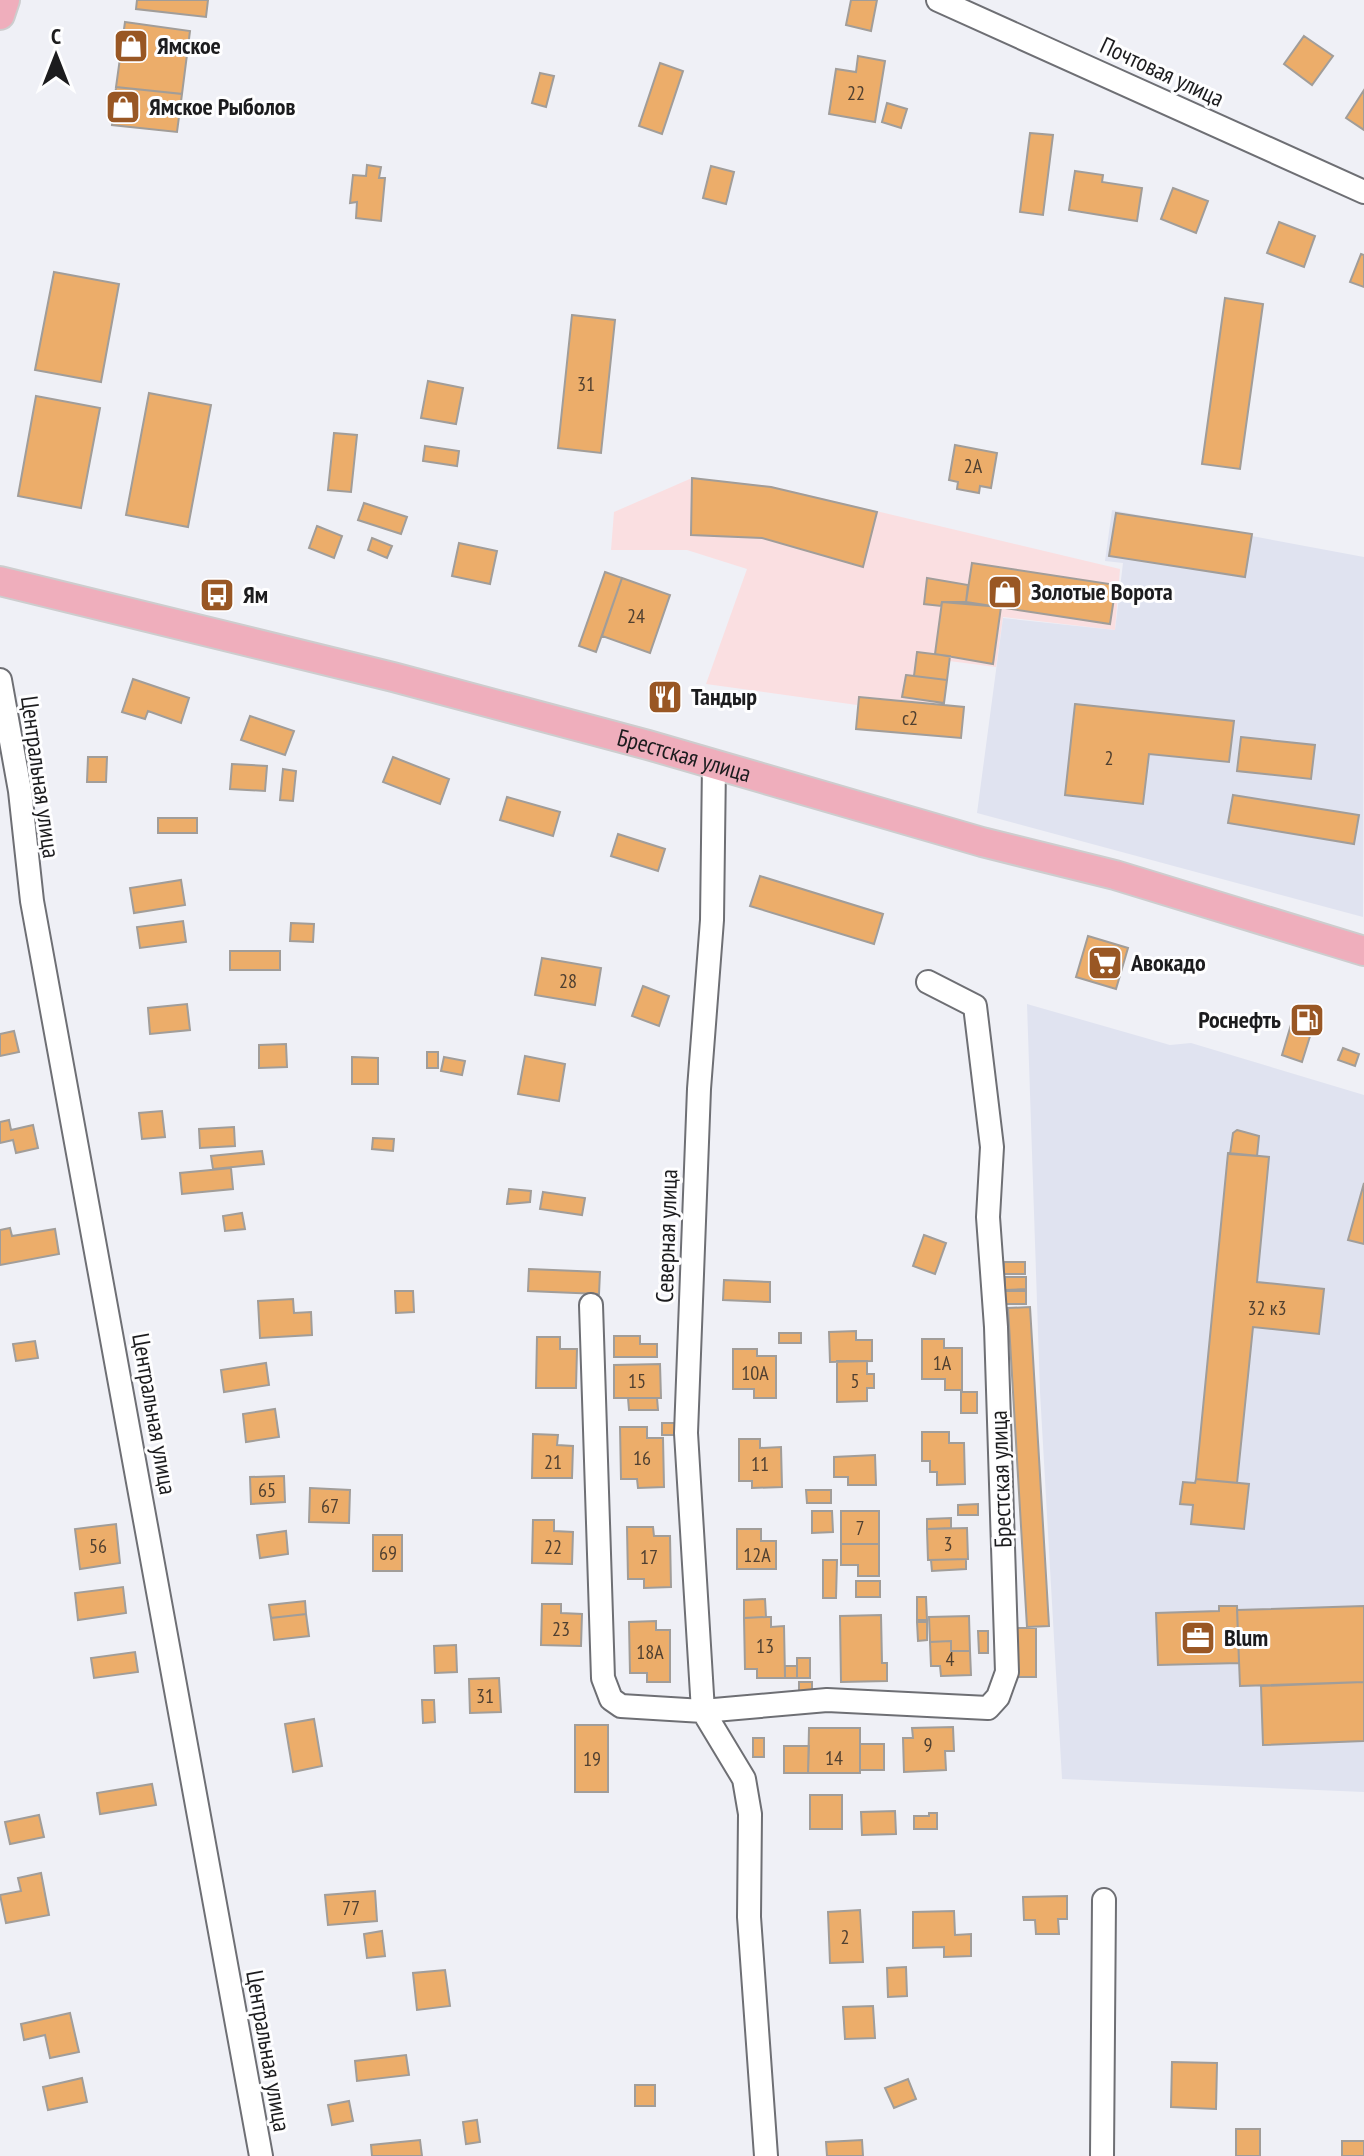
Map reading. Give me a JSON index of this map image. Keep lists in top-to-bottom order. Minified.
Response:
{"streets":{"main road":["Брестская улица"],"street":["Почтовая улица","Центральная улица","Северная улица"]},"crossings":[["Брестская улица","Северная улица"]],"places":{"shop":["Ямское","Ямское Рыболов","Золотые Ворота"],"bus stop":["Ям"],"restaurant":["Тандыр"],"supermarket":["Авокадо"],"fuel station":["Роснефть"],"office":["Blum"]},"house_numbers":["22","31","2А","24","с2","2","28","32 к3","1А","10А","15","5","16","21","11","65","67","7","3","56","22","69","12А","17","23","13","18А","4","31","9","14","19","77","2"],"north":"top"}
